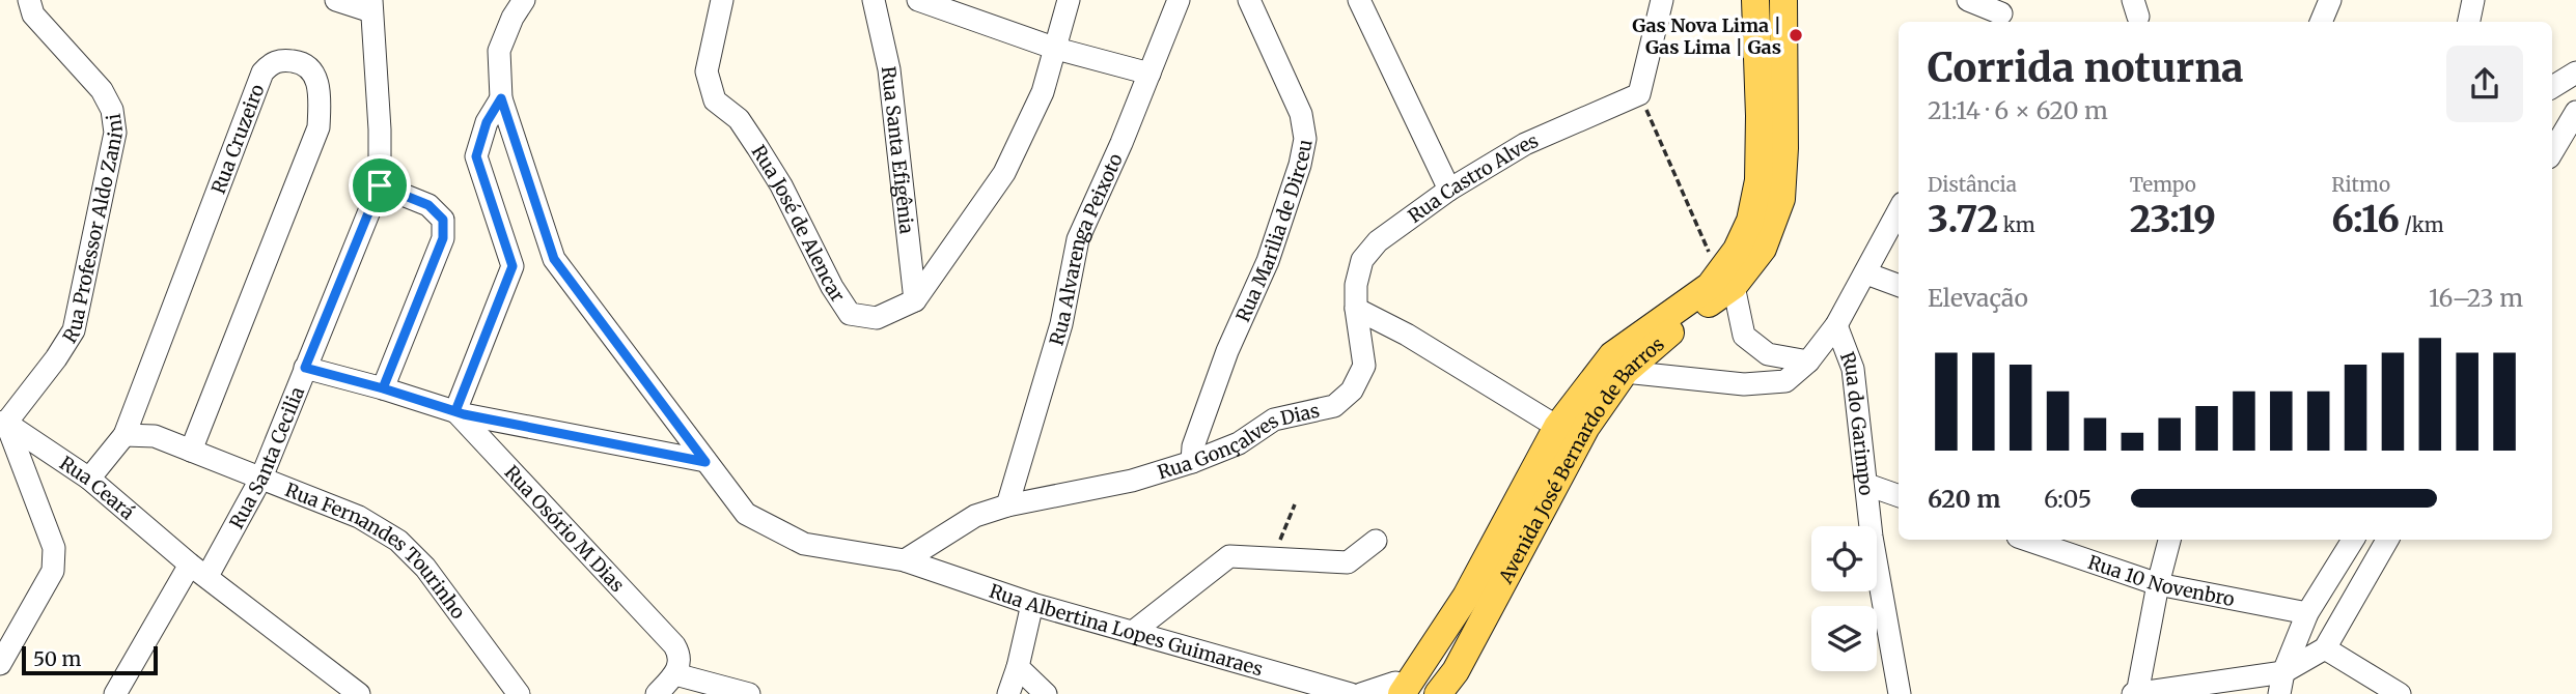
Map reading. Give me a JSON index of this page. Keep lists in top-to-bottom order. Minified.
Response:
{"streets":{"main road":["Avenida José Bernardo de Barros"],"street":["Rua Cruzeiro","Rua Santa Efigênia","Rua Castro Alves","Rua José de Alencar","Rua Professor Aldo Zanini","Rua Marilia de Dirceu","Rua Alvarenga Peixoto","Rua do Garimpo","Rua Gonçalves Dias","Rua Santa Cecilia","Rua Ceará","Rua Osório M Dias","Rua Fernandes Tourinho","Rua 10 Novenbro","Rua Albertina Lopes Guimaraes"]},"crossings":[["Rua Cruzeiro","Rua Fernandes Tourinho"],["Rua Santa Efigênia","Rua José de Alencar"],["Rua Castro Alves","Rua Gonçalves Dias"],["Rua Professor Aldo Zanini","Rua Ceará"],["Rua Marilia de Dirceu","Rua Gonçalves Dias"],["Rua Alvarenga Peixoto","Rua Gonçalves Dias"],["Rua Gonçalves Dias","Rua Albertina Lopes Guimaraes"],["Rua Santa Cecilia","Rua Ceará"],["Rua Santa Cecilia","Rua Fernandes Tourinho"]],"places":["Gas Nova Lima | Gas Lima | Gas"],"scale_bar":"50 m","page":{"heading":["Corrida noturna","21:14 · 6 × 620 m"],"stats":[["Distância","3.72 km"],["Tempo","23:19"],["Ritmo","6:16 /km"]],"chart":["Elevação","16–23 m"],"list":[{"name":"620 m","note":"6:05"}],"scale":"50 m"}}
